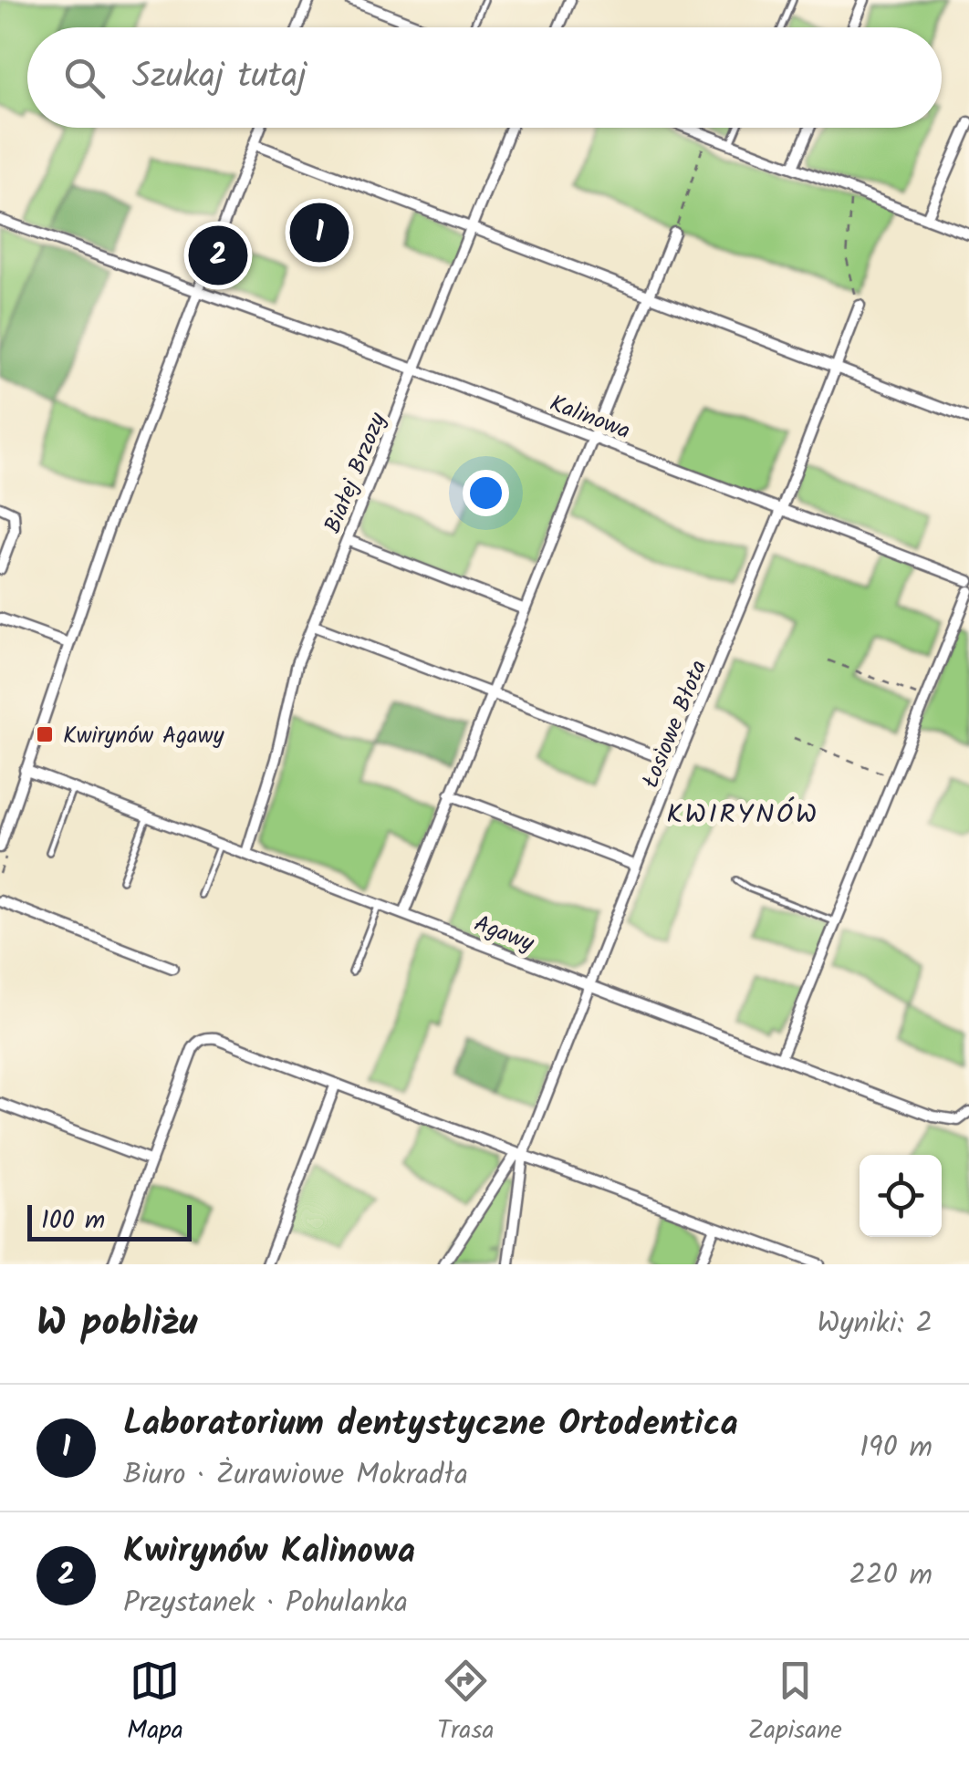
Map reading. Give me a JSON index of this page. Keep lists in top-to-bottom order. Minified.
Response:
{"streets":{"street":["Kalinowa","Białej Brzozy","Łosiowe Błota","Agawy"]},"crossings":[["Kalinowa","Białej Brzozy"],["Kalinowa","Łosiowe Błota"],["Białej Brzozy","Agawy"],["Łosiowe Błota","Agawy"]],"districts":["KWIRYNÓW"],"places":{"transit":["Kwirynów Agawy"]},"scale_bar":"100 m","page":{"search":"Szukaj tutaj","pins":["1","2"],"scale":"100 m","heading":["W pobliżu","Wyniki: 2"],"list":[{"mark":"1","name":"Laboratorium dentystyczne Ortodentica","note":"Biuro · Żurawiowe Mokradła","value":"190 m"},{"mark":"2","name":"Kwirynów Kalinowa","note":"Przystanek · Pohulanka","value":"220 m"}],"nav":["Mapa","Trasa","Zapisane"]}}
